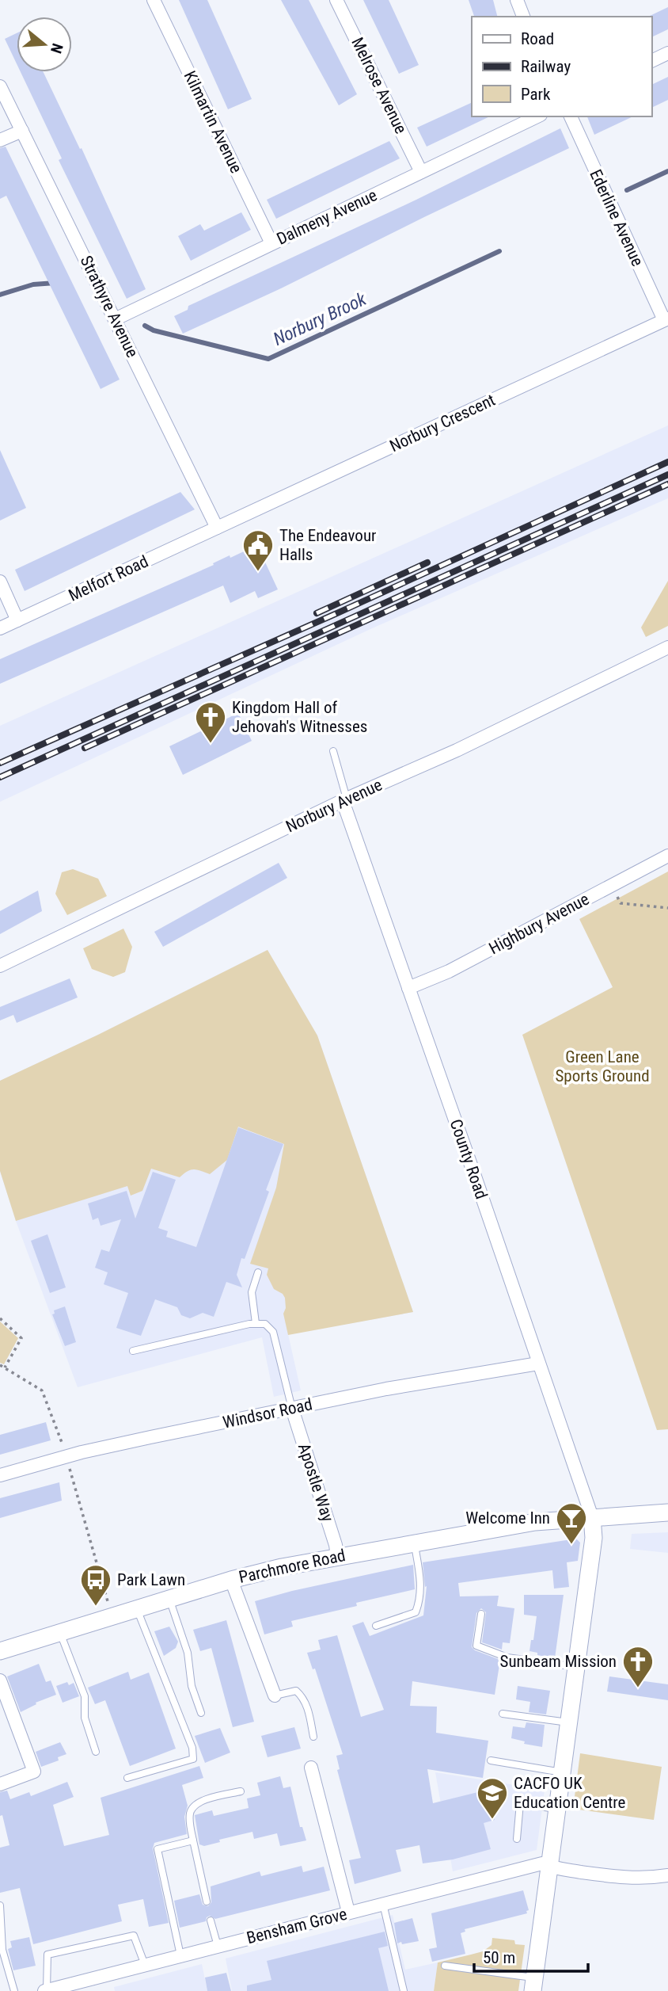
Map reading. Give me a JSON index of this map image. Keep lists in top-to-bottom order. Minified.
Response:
{"streets":{"main road":["Parchmore Road"],"street":["Melrose Avenue","Kilmartin Avenue","Dalmeny Avenue","Ederline Avenue","Strathyre Avenue","Norbury Crescent","Melfort Road","Norbury Avenue","Highbury Avenue","County Road","Windsor Road","Apostle Way","Bensham Grove"]},"crossings":[["Melrose Avenue","Dalmeny Avenue"],["Kilmartin Avenue","Dalmeny Avenue"],["Dalmeny Avenue","Strathyre Avenue"],["Ederline Avenue","Norbury Crescent"],["Strathyre Avenue","Norbury Crescent"],["Strathyre Avenue","Melfort Road"],["Norbury Crescent","Melfort Road"],["Norbury Avenue","County Road"],["Highbury Avenue","County Road"],["County Road","Windsor Road"],["County Road","Parchmore Road"],["Windsor Road","Apostle Way"],["Apostle Way","Parchmore Road"]],"water":["Norbury Brook"],"parks":["Green Lane Sports Ground"],"places":{"public building":["The Endeavour Halls"],"church":["Kingdom Hall of Jehovah's Witnesses","Sunbeam Mission"],"bar":["Welcome Inn"],"bus stop":["Park Lawn"],"school or university":["CACFO UK Education Centre"]},"legend":["Road","Railway","Park"],"scale_bar":"50 m","north":"right"}
